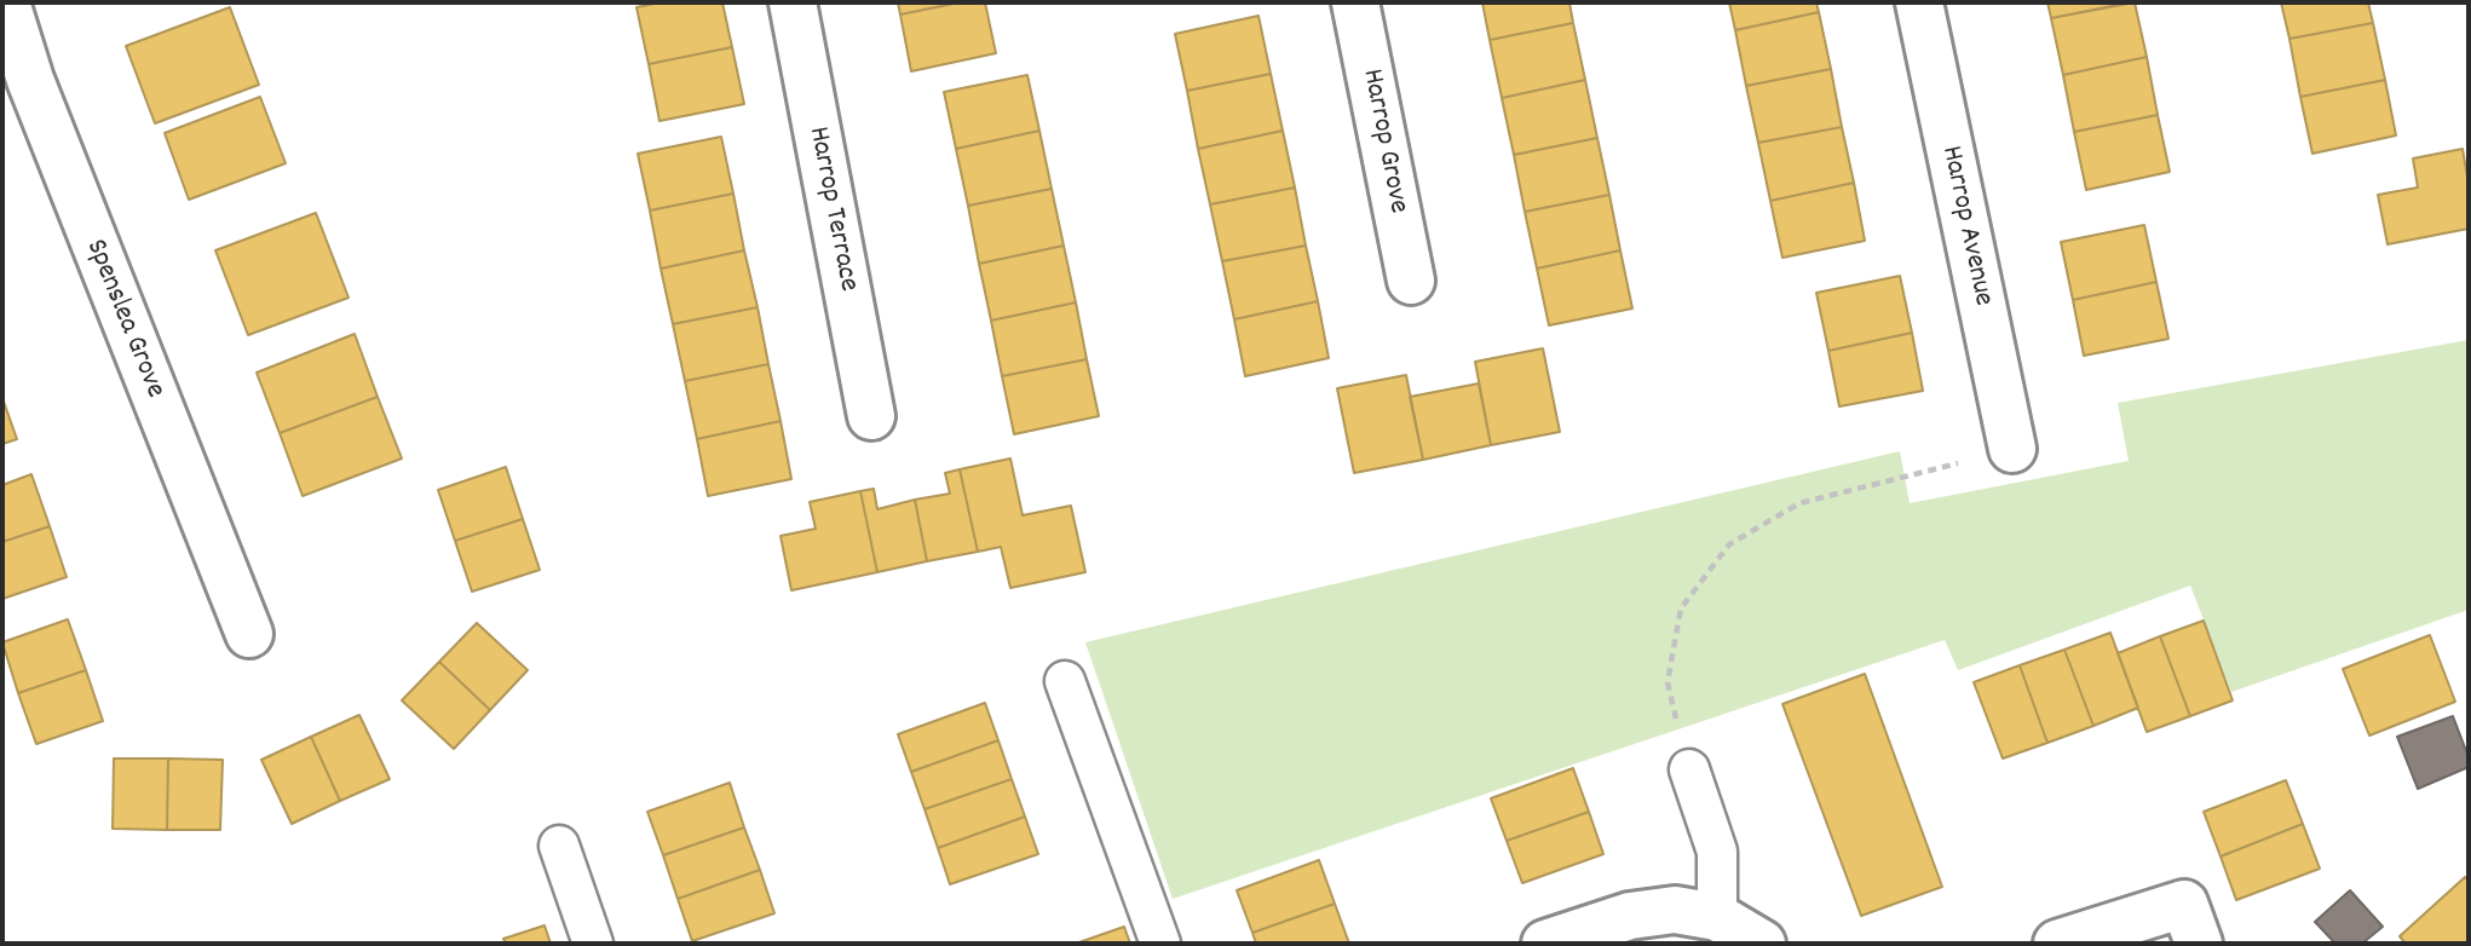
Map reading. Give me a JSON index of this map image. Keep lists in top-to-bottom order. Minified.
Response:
{"streets":{"street":["Harrop Grove","Harrop Terrace","Harrop Avenue","Spenslea Grove"]}}
